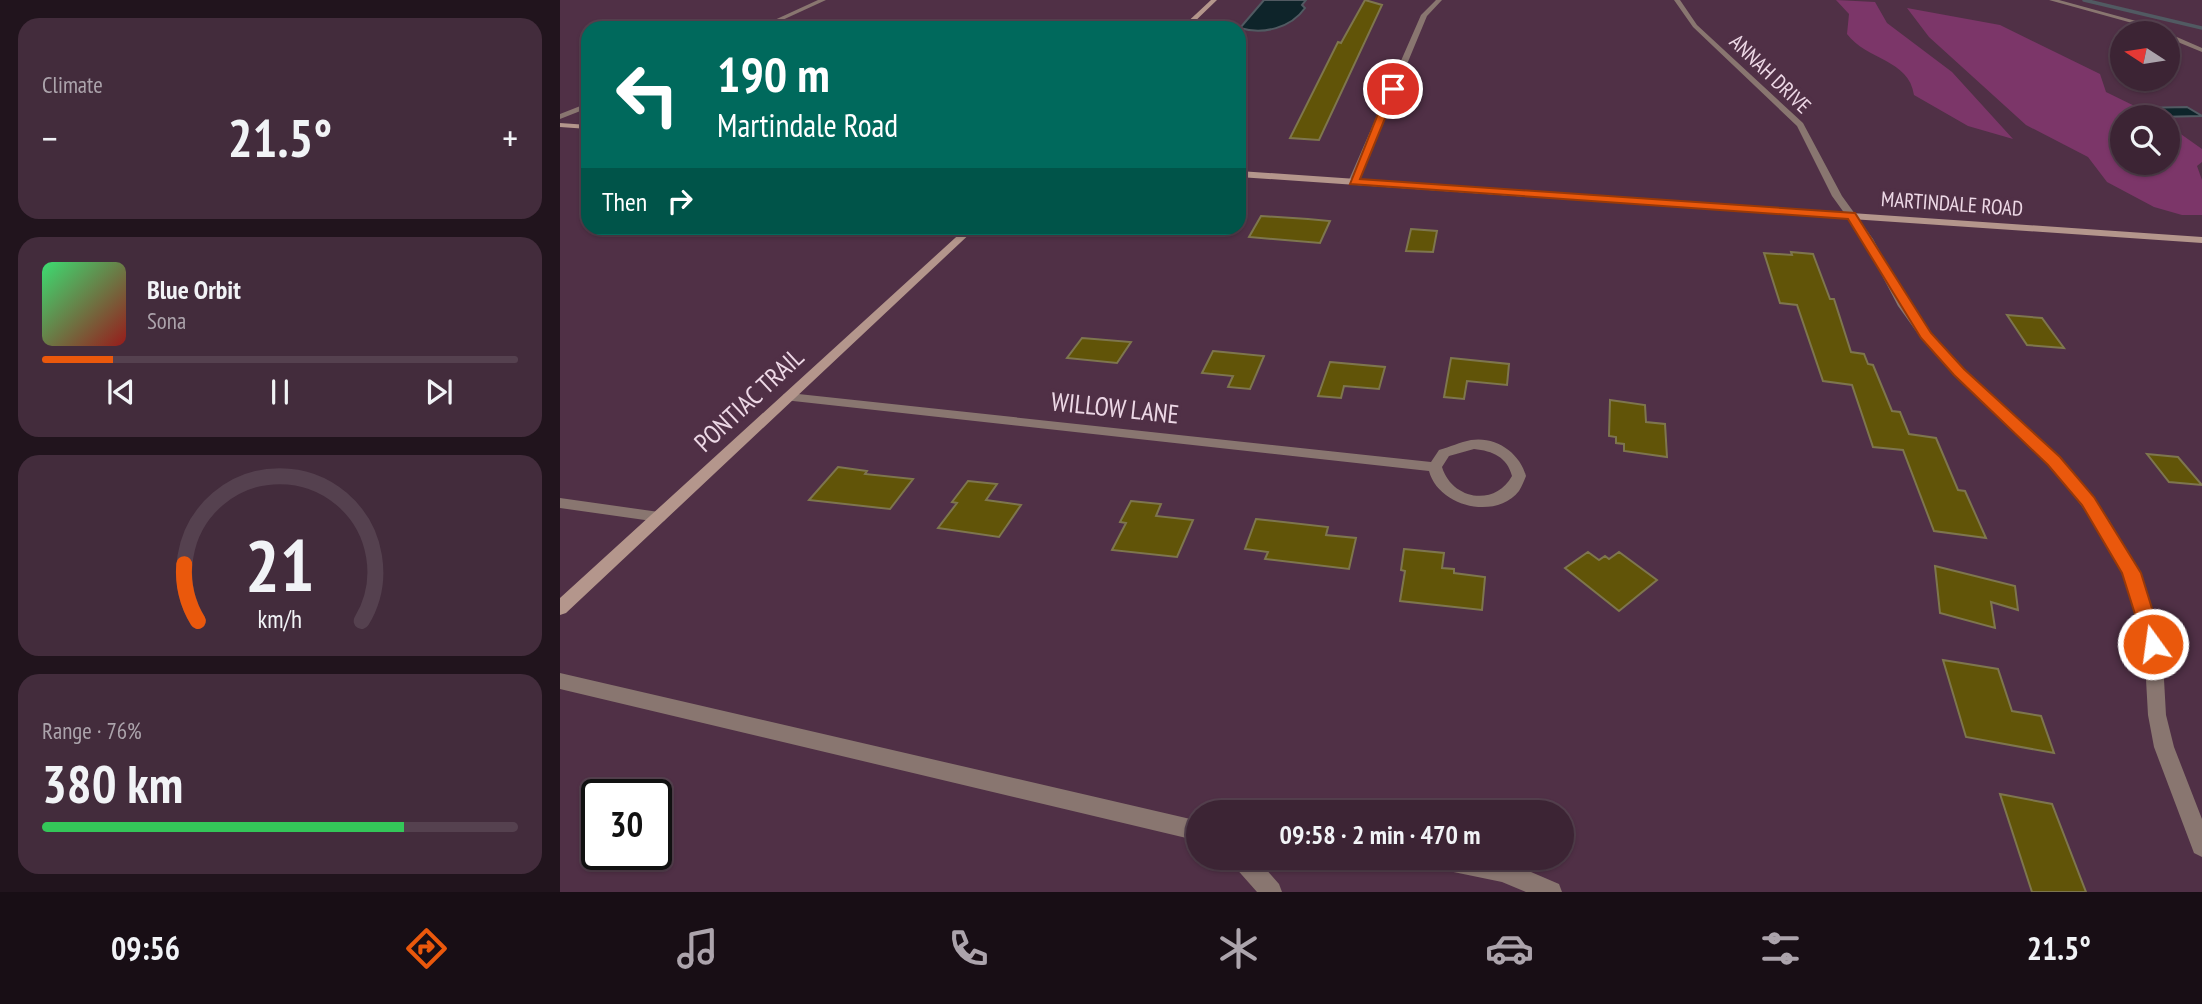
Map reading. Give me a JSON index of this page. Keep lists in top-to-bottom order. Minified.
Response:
{"streets":{"street":["ANNAH DRIVE","MARTINDALE ROAD","PONTIAC TRAIL","WILLOW LANE"]},"crossings":[["ANNAH DRIVE","MARTINDALE ROAD"],["PONTIAC TRAIL","WILLOW LANE"]],"north":"left","page":{"tile":["Climate",["Range · 76%","380 km"]],"turn":["190 m","Martindale Road"],"heat":["−","21.5°","+"],"then":"Then","song":["Blue Orbit","Sona"],"limit":"30","trip":"09:58 · 2 min · 470 m","tabs":["09:56","21.5°"],"gauge":["21","km/h"]}}
